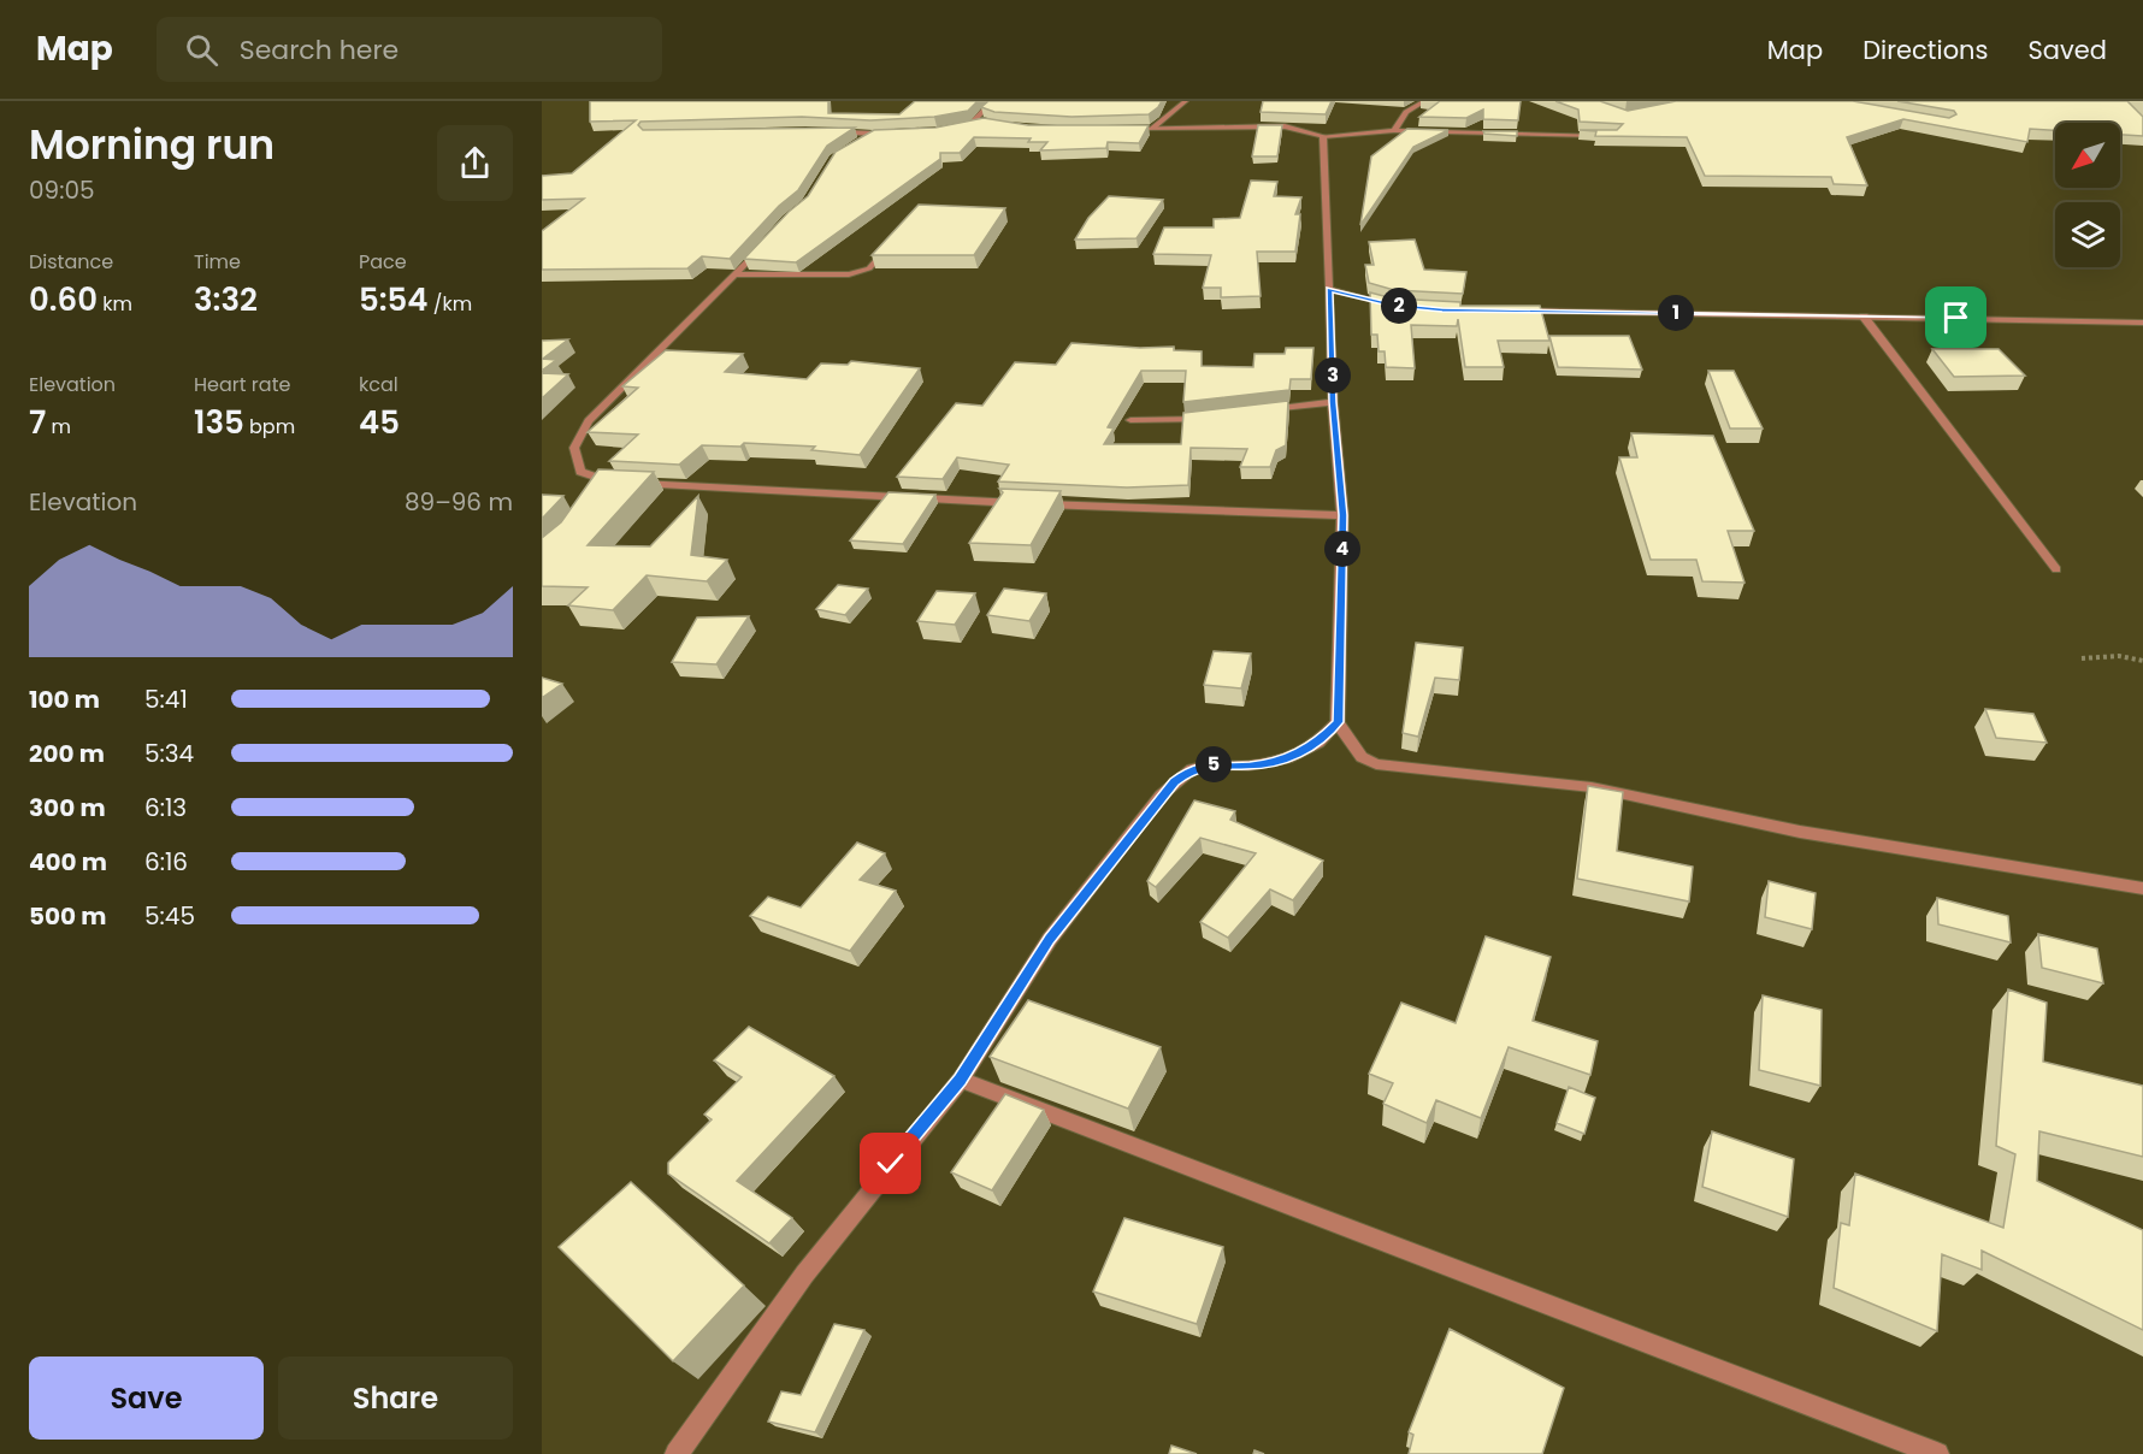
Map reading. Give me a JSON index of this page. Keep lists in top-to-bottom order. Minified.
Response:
{"north":"bottom left","page":{"header":"Map","search":"Search here","nav":["Map","Directions","Saved"],"heading":["Morning run","09:05"],"stats":[["Distance","0.60 km"],["Time","3:32"],["Pace","5:54 /km"],["Elevation","7 m"],["Heart rate","135 bpm"],["kcal","45"]],"pins":["2","1","3","4","5"],"chart":["Elevation","89–96 m"],"list":[{"name":"100 m","note":"5:41"},{"name":"200 m","note":"5:34"},{"name":"300 m","note":"6:13"},{"name":"400 m","note":"6:16"},{"name":"500 m","note":"5:45"}],"buttons":["Save","Share"]}}
